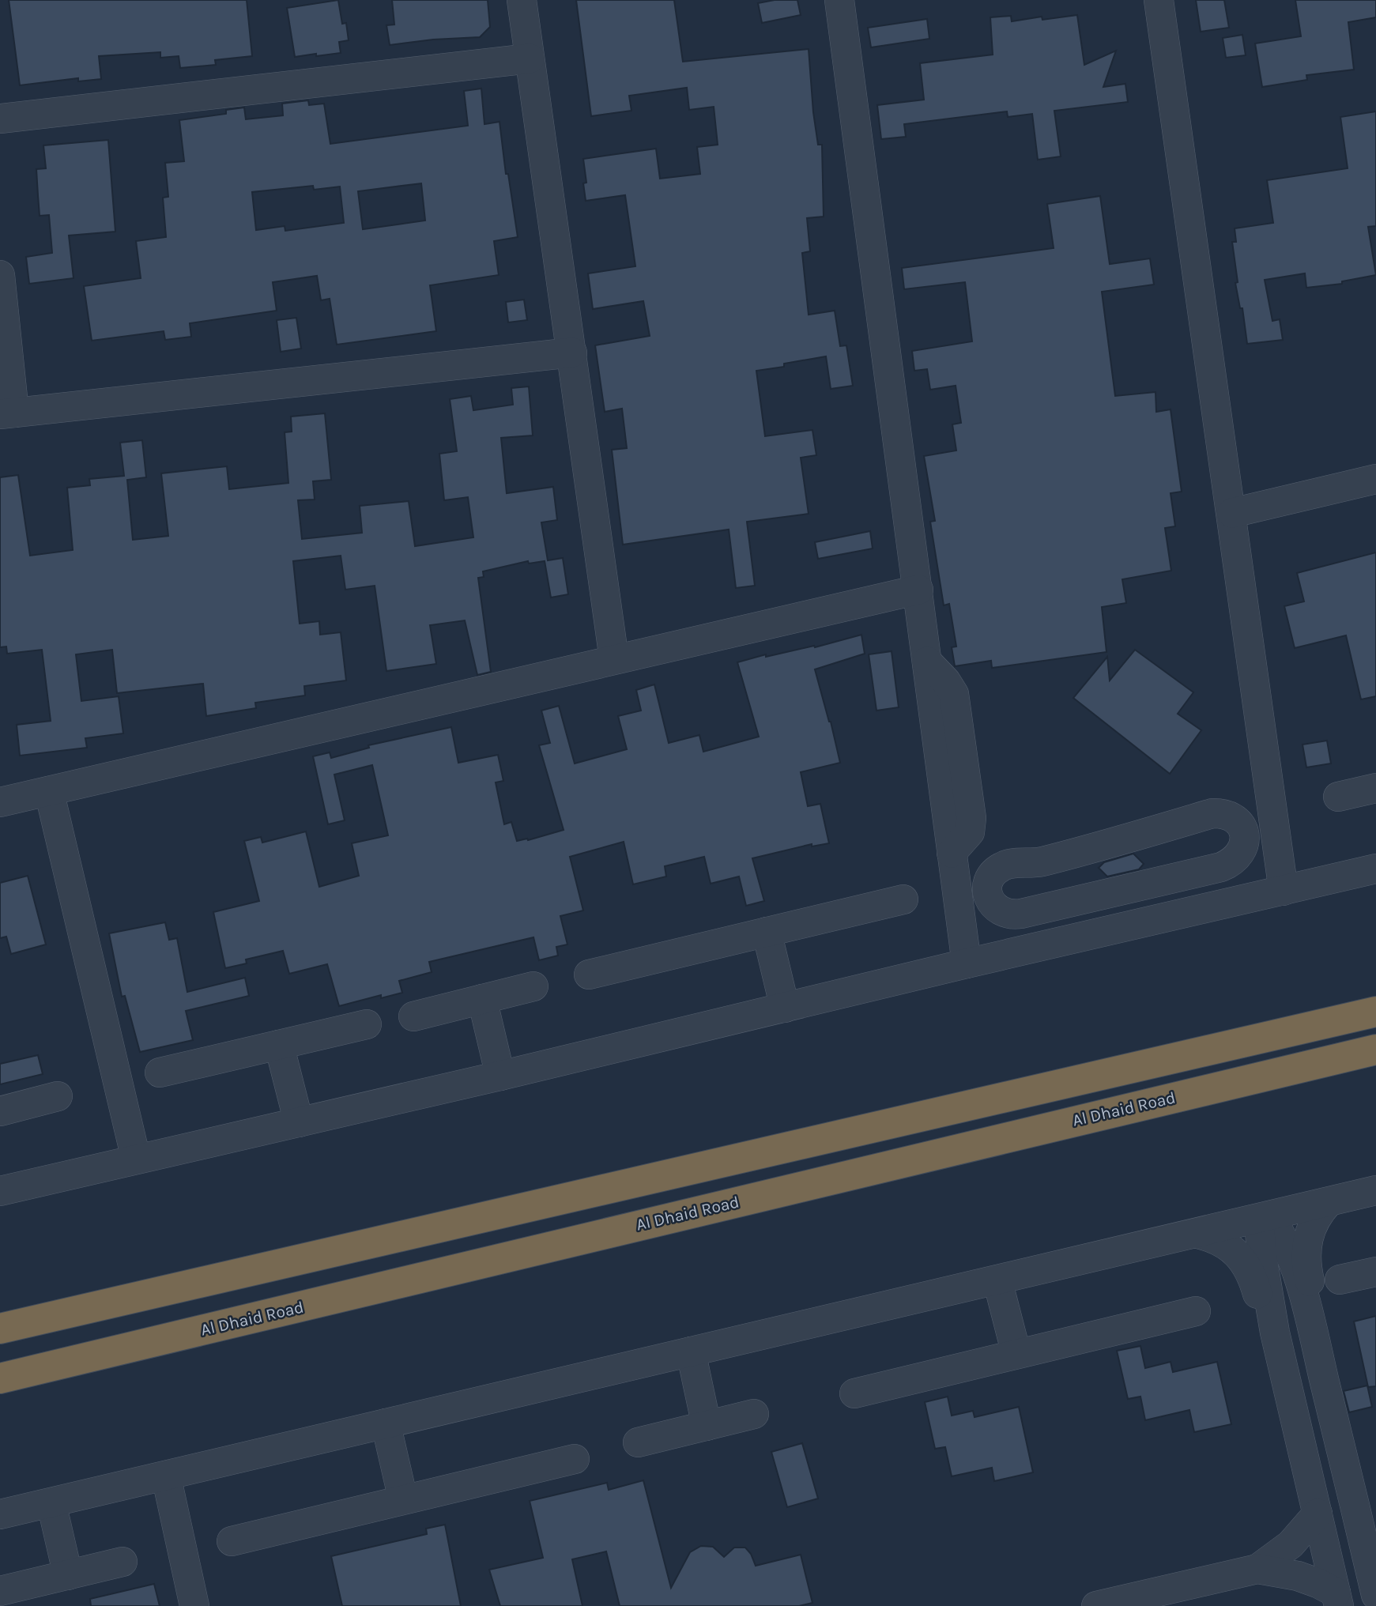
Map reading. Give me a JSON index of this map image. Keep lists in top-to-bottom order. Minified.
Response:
{"streets":{"highway":["Al Dhaid Road"]}}
